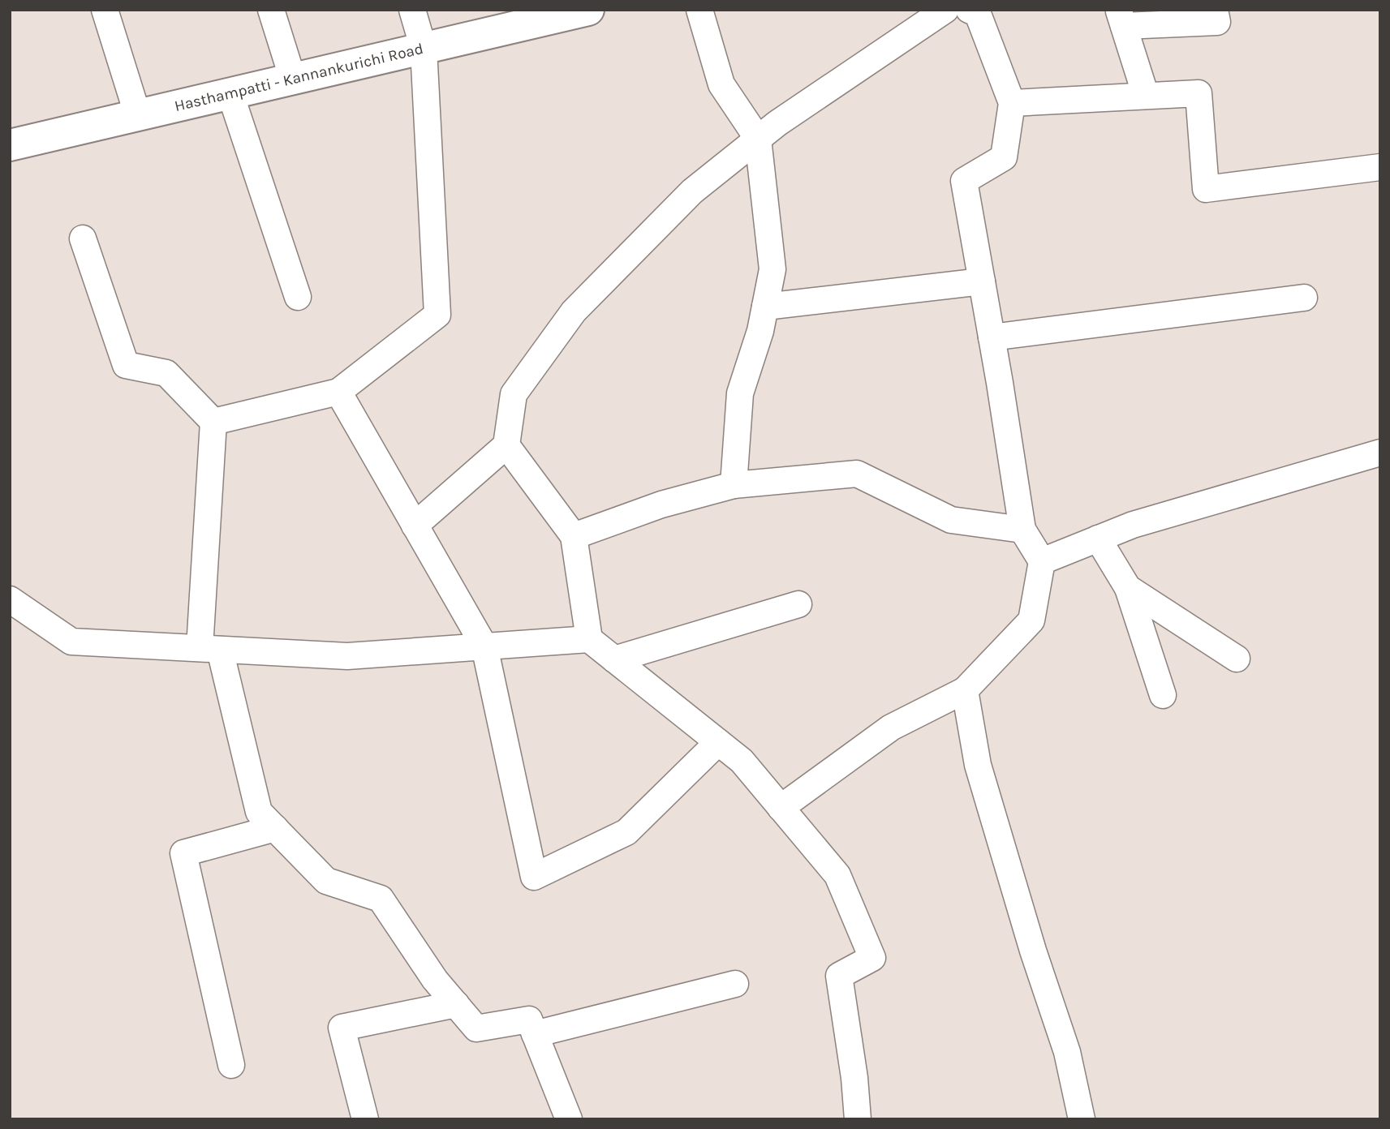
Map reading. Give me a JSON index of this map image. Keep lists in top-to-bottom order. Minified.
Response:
{"streets":{"main road":["Hasthampatti - Kannankurichi Road"]}}
